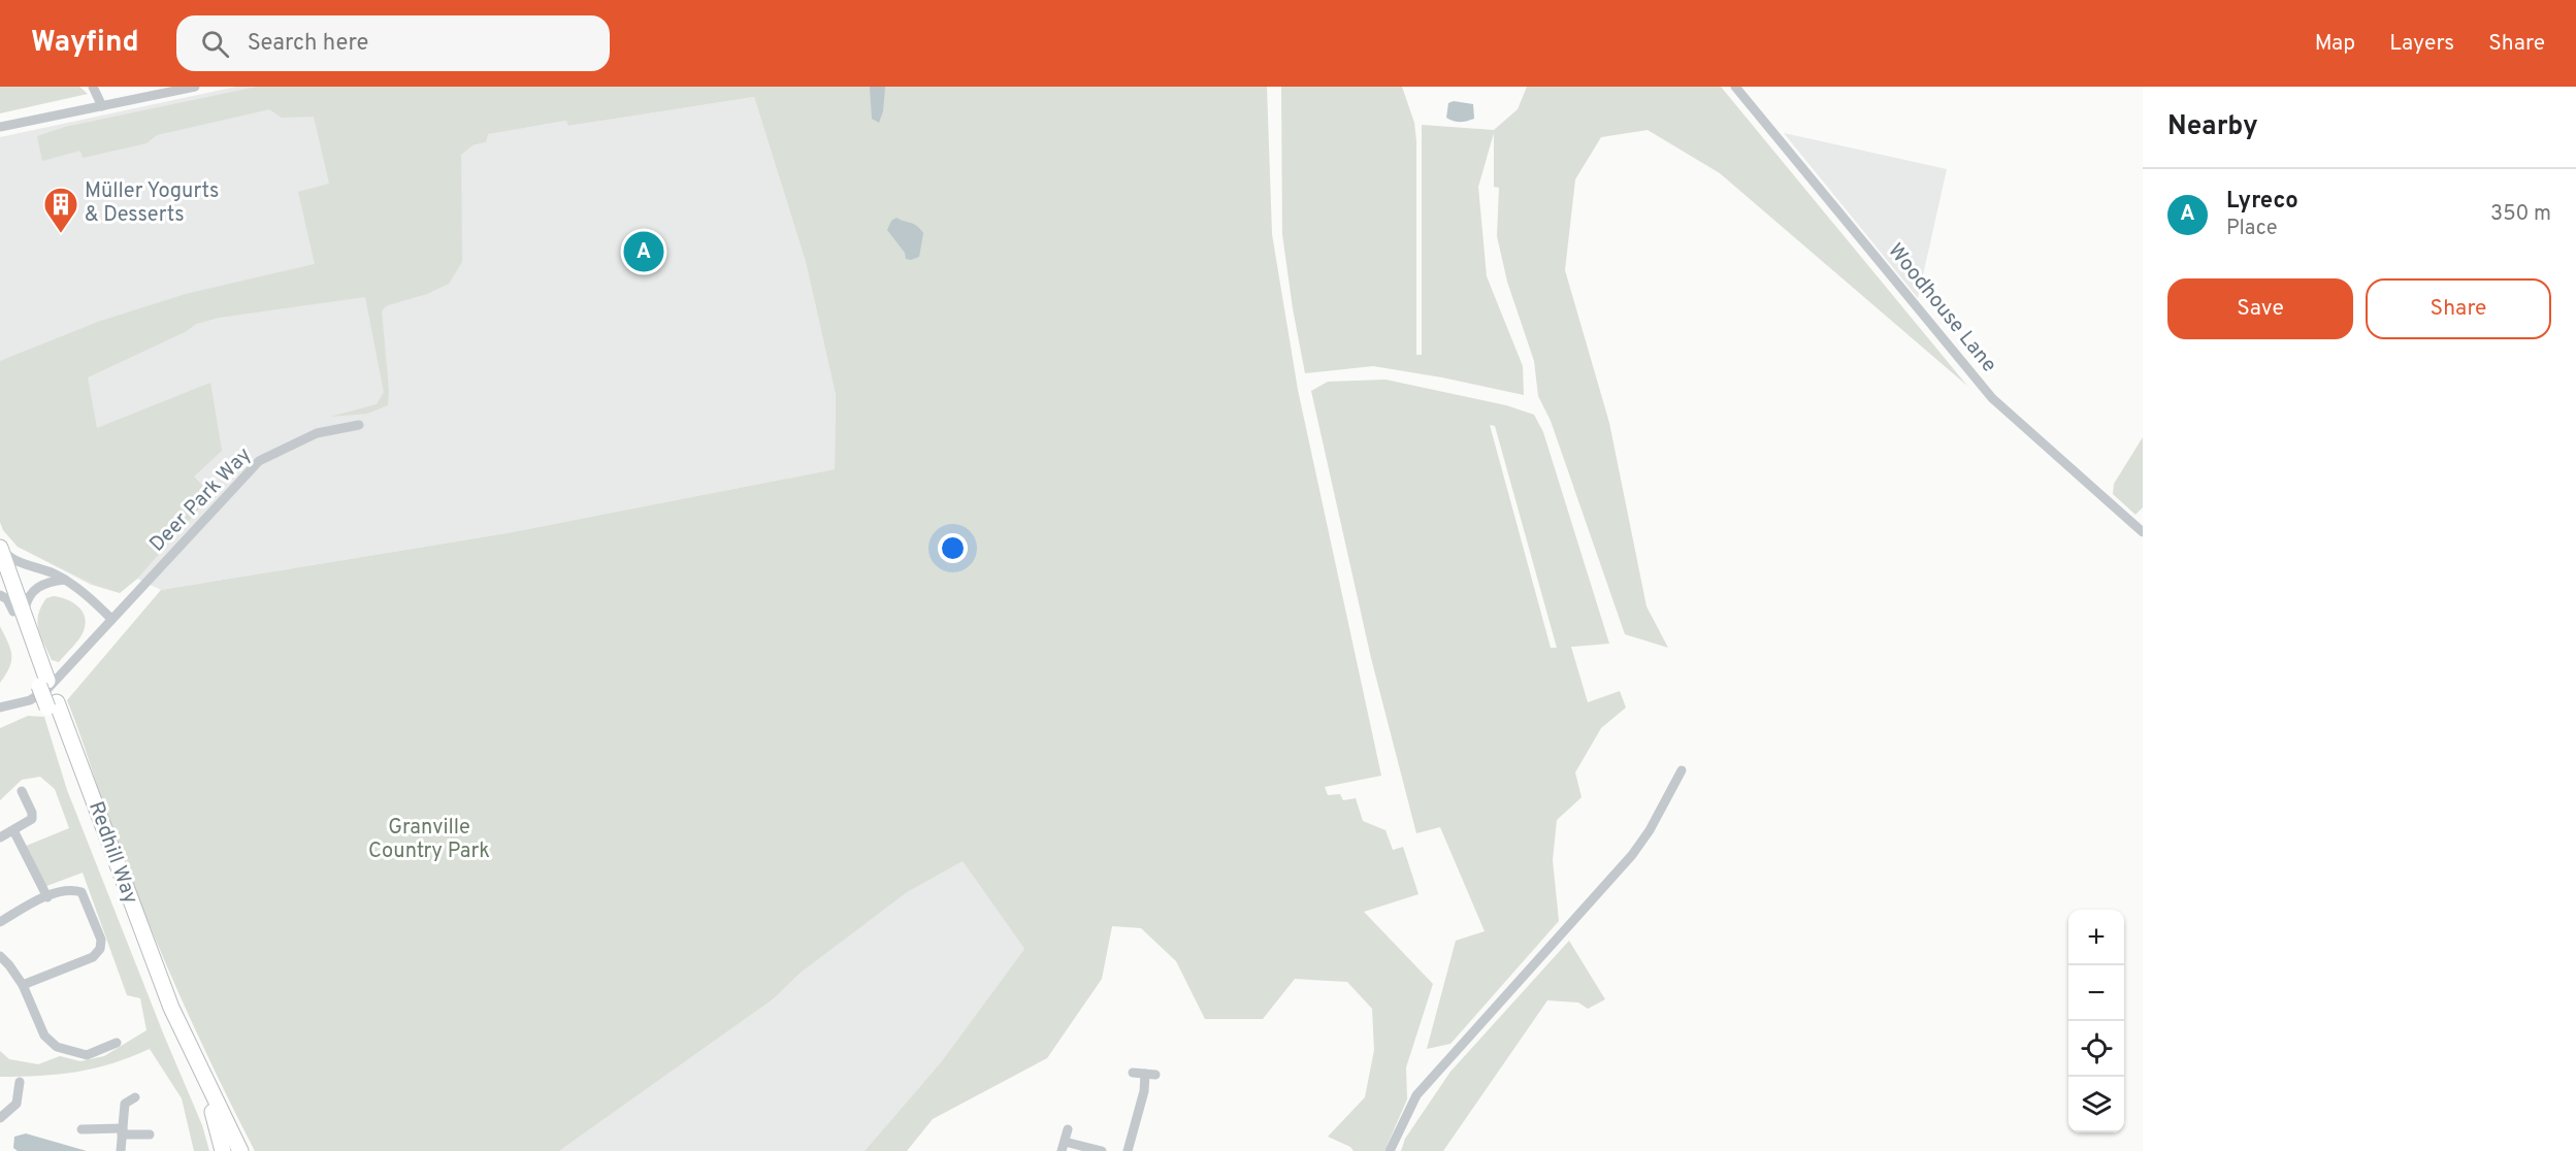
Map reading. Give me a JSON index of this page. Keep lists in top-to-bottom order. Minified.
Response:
{"streets":{"main road":["Redhill Way"],"street":["Woodhouse Lane","Deer Park Way"]},"parks":["Granville Country Park"],"places":{"building":["Müller Yogurts & Desserts"]},"page":{"header":"Wayfind","search":"Search here","nav":["Map","Layers","Share"],"heading":"Nearby","list":[{"mark":"A","name":"Lyreco","note":"Place","value":"350 m"}],"pins":"A","buttons":["Save","Share"],"map_buttons":["+","−"]}}
